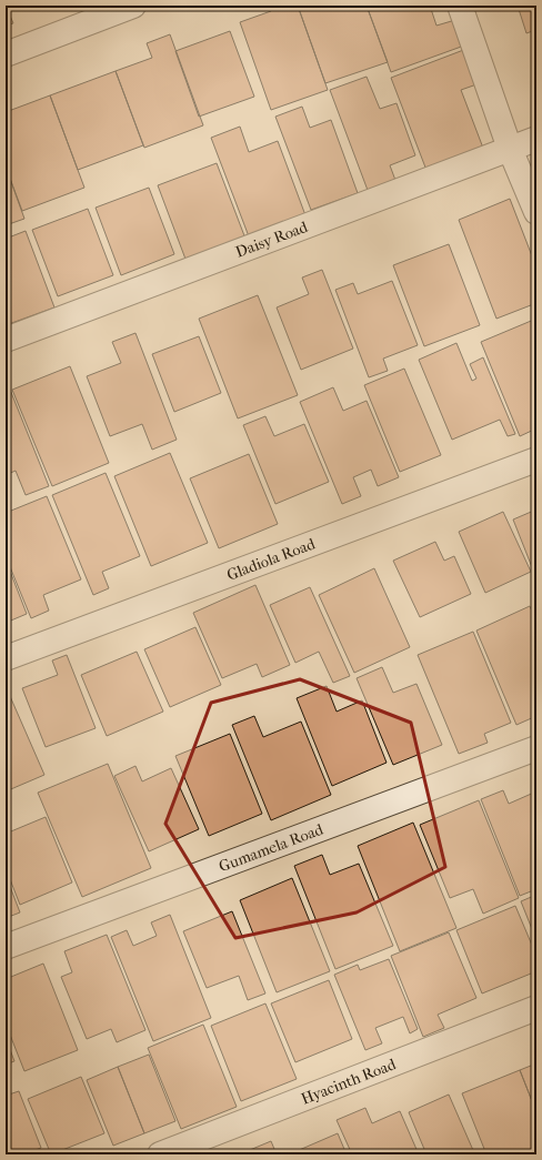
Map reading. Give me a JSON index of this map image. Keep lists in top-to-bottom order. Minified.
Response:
{"streets":{"street":["Daisy Road","Gladiola Road","Gumamela Road","Hyacinth Road"]}}
